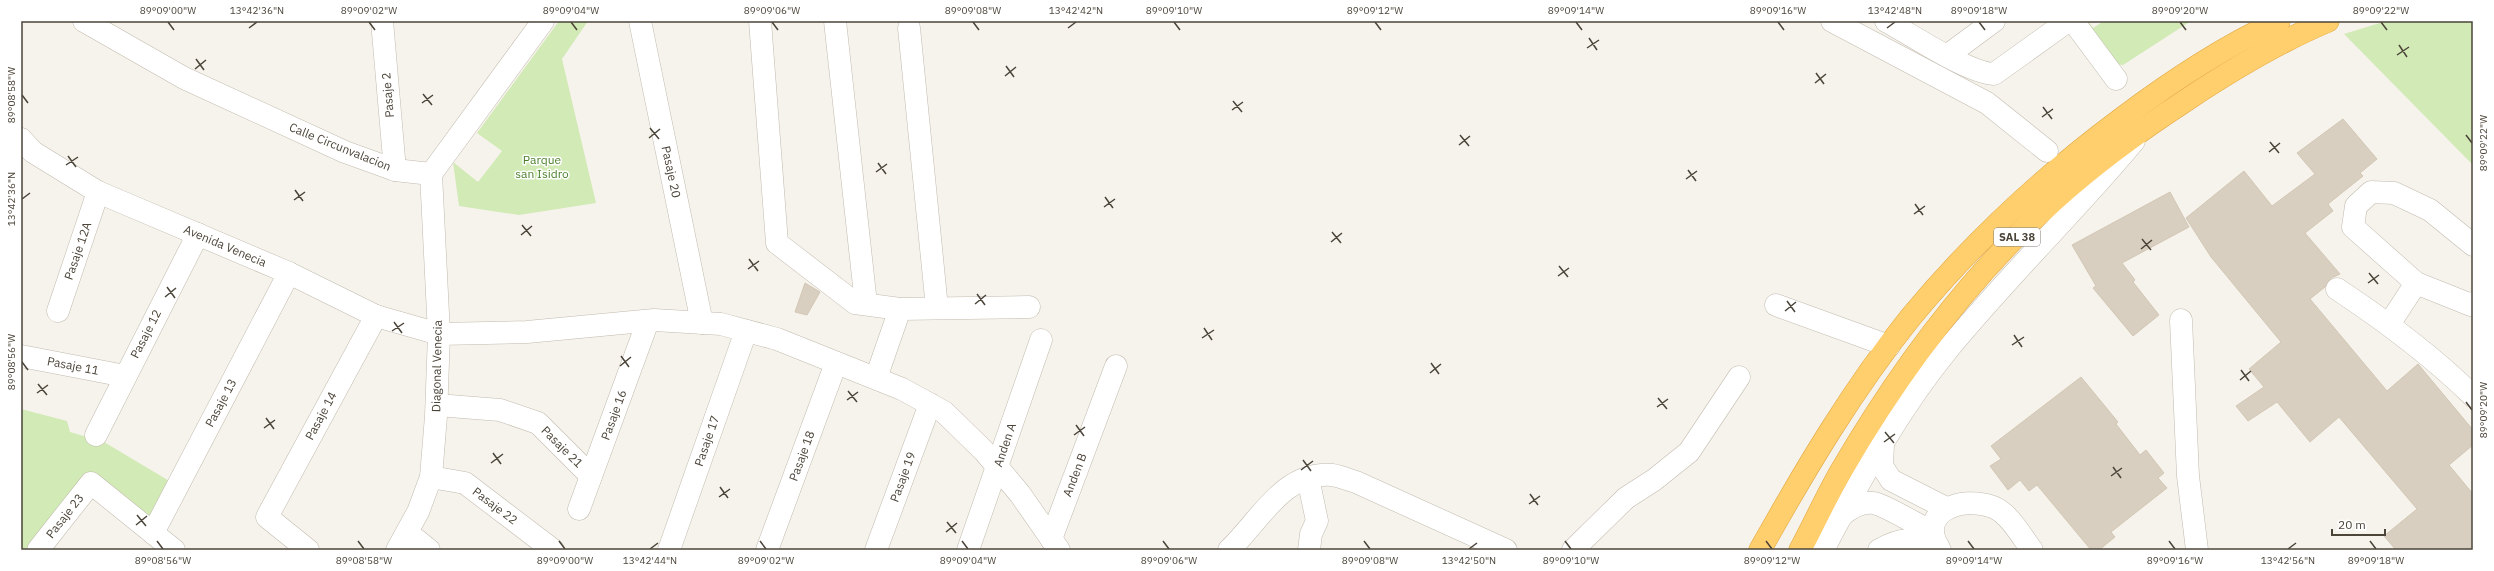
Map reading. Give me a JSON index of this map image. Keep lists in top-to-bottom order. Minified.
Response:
{"streets":{"highway":["SAL 38"],"street":["Pasaje 2","Calle Circunvalacion","Pasaje 20","Avenida Venecia","Pasaje 12A","Pasaje 12","Pasaje 11","Diagonal Venecia","Pasaje 13","Pasaje 16","Pasaje 14","Pasaje 17","Anden A","Pasaje 21","Pasaje 18","Anden B","Pasaje 19","Pasaje 22","Pasaje 23"]},"crossings":[["Pasaje 2","Calle Circunvalacion"],["Calle Circunvalacion","Diagonal Venecia"],["Pasaje 20","Avenida Venecia"],["Avenida Venecia","Pasaje 12A"],["Avenida Venecia","Pasaje 12"],["Avenida Venecia","Diagonal Venecia"],["Avenida Venecia","Pasaje 13"],["Avenida Venecia","Pasaje 16"],["Avenida Venecia","Pasaje 14"],["Avenida Venecia","Pasaje 17"],["Avenida Venecia","Anden A"],["Avenida Venecia","Pasaje 18"],["Avenida Venecia","Anden B"],["Avenida Venecia","Pasaje 19"],["Pasaje 12","Pasaje 11"],["Diagonal Venecia","Pasaje 21"],["Diagonal Venecia","Pasaje 22"],["Pasaje 13","Pasaje 23"],["Pasaje 16","Pasaje 21"]],"parks":["Parque san Isidro"],"scale_bar":"20 m","coordinates":["89°09'00\"W","13°42'36\"N","89°09'02\"W","89°09'04\"W","89°09'06\"W","89°09'08\"W","13°42'42\"N","89°09'10\"W","89°09'12\"W","89°09'14\"W","89°09'16\"W","13°42'48\"N","89°09'18\"W","89°09'20\"W","89°09'22\"W","89°08'58\"W","89°08'56\"W","13°42'44\"N","13°42'50\"N","13°42'56\"N"]}
